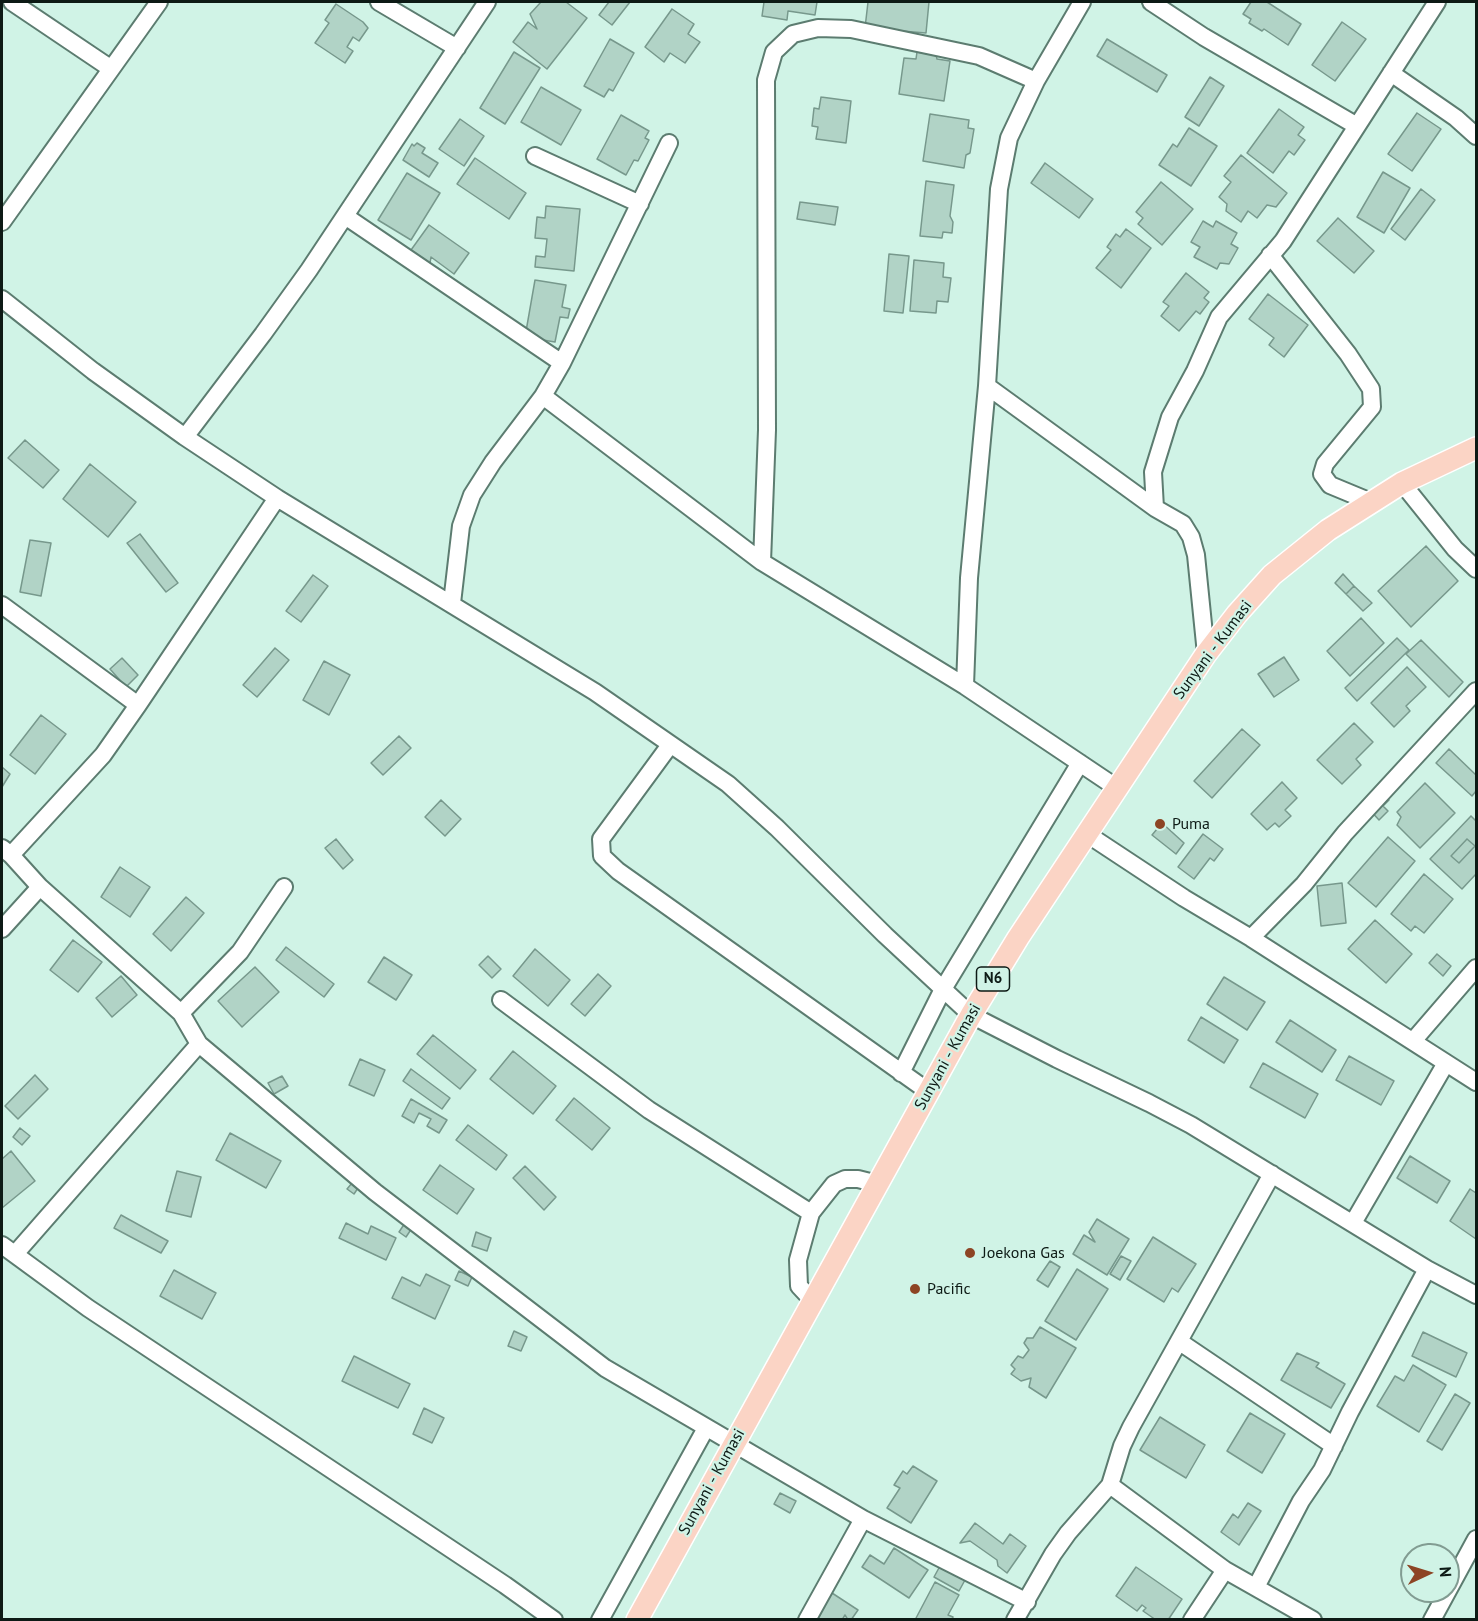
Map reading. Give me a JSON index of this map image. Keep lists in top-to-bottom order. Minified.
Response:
{"streets":{"main road":["Sunyani - Kumasi","N6"]},"places":["Puma","Joekona Gas","Pacific"],"north":"right"}
